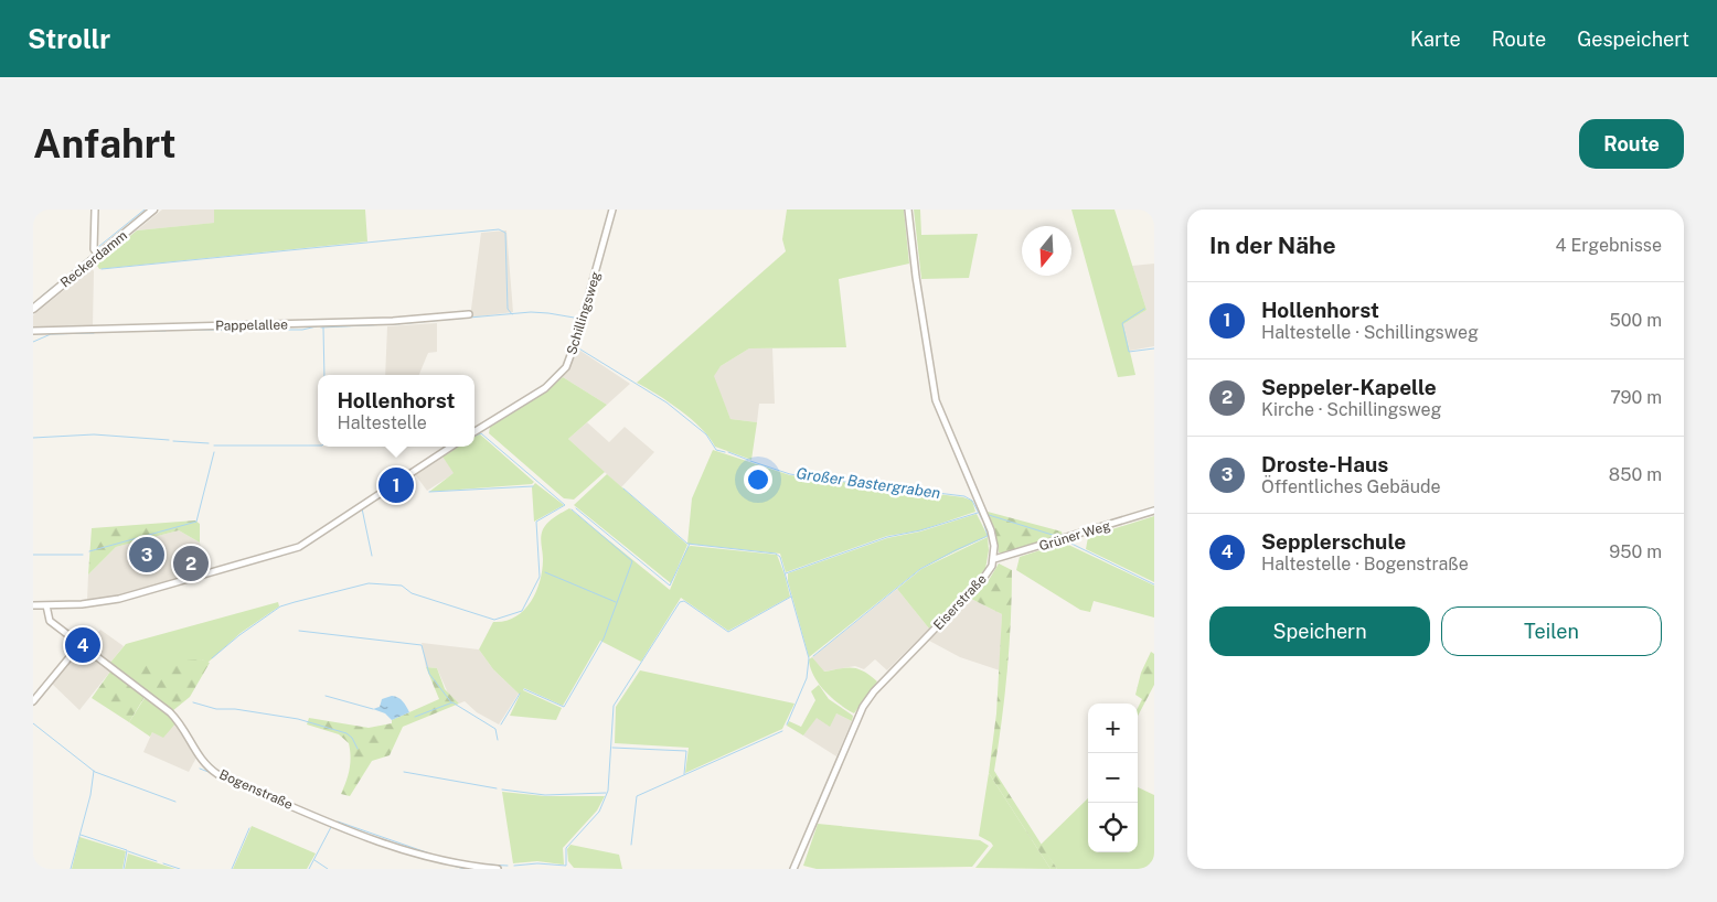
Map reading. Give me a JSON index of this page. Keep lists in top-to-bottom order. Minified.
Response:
{"streets":{"street":["Reckerdamm","Schillingsweg","Pappelallee","Grüner Weg","Eiserstraße","Bogenstraße"]},"crossings":[["Grüner Weg","Eiserstraße"]],"water":["Großer Bastergraben"],"north":"bottom","page":{"header":"Strollr","nav":["Karte","Route","Gespeichert"],"buttons":["Route",["Speichern","Teilen"]],"title":"Anfahrt","heading":["In der Nähe","4 Ergebnisse"],"list":[{"mark":"1","name":"Hollenhorst","note":"Haltestelle · Schillingsweg","value":"500 m"},{"mark":"2","name":"Seppeler-Kapelle","note":"Kirche · Schillingsweg","value":"790 m"},{"mark":"3","name":"Droste-Haus","note":"Öffentliches Gebäude","value":"850 m"},{"mark":"4","name":"Sepplerschule","note":"Haltestelle · Bogenstraße","value":"950 m"}],"popup":["Hollenhorst","Haltestelle"],"pins":["1","3","2","4"],"map_buttons":["+","−"]}}
